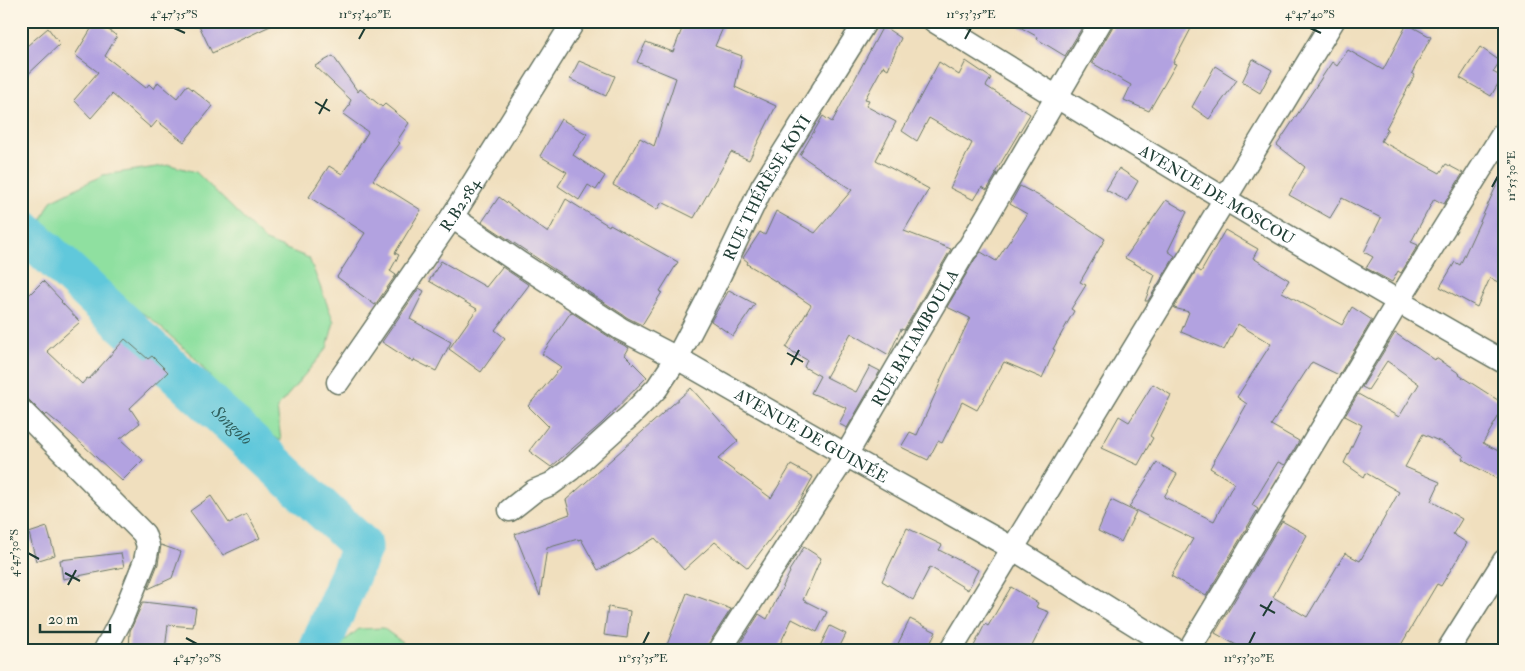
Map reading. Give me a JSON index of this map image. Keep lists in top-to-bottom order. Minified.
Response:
{"streets":{"street":["RUE THÉRÈSE KOYI","AVENUE DE MOSCOU","R.B2.584","RUE BATAMBOULA","AVENUE DE GUINÉE"]},"crossings":[["RUE THÉRÈSE KOYI","AVENUE DE GUINÉE"],["AVENUE DE MOSCOU","RUE BATAMBOULA"],["R.B2.584","AVENUE DE GUINÉE"],["RUE BATAMBOULA","AVENUE DE GUINÉE"]],"water":["Songolo"],"scale_bar":"20 m","coordinates":["4°47'35\"S","11°53'40\"E","11°53'35\"E","4°47'40\"S","11°53'30\"E","4°47'30\"S"]}
